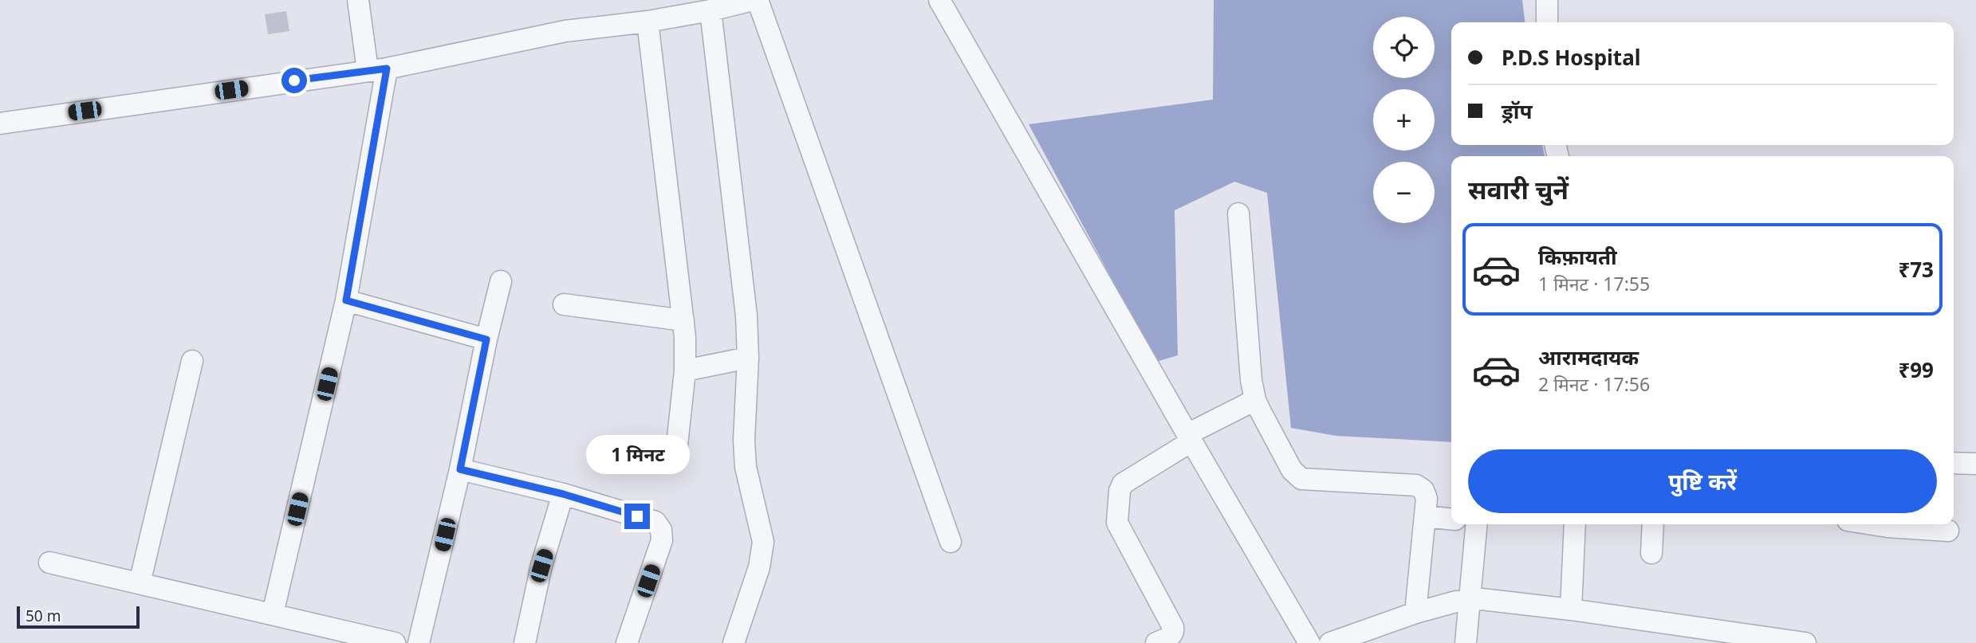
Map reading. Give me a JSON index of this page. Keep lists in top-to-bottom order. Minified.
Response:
{"scale_bar":"50 m","page":{"map_buttons":["+","−"],"banner":["P.D.S Hospital","ड्रॉप"],"heading":"सवारी चुनें","list":[{"name":"किफ़ायती","note":"1 मिनट · 17:55","value":"₹73"},{"name":"आरामदायक","note":"2 मिनट · 17:56","value":"₹99"}],"bubble":"1 मिनट","buttons":"पुष्टि करें","scale":"50 m"}}
